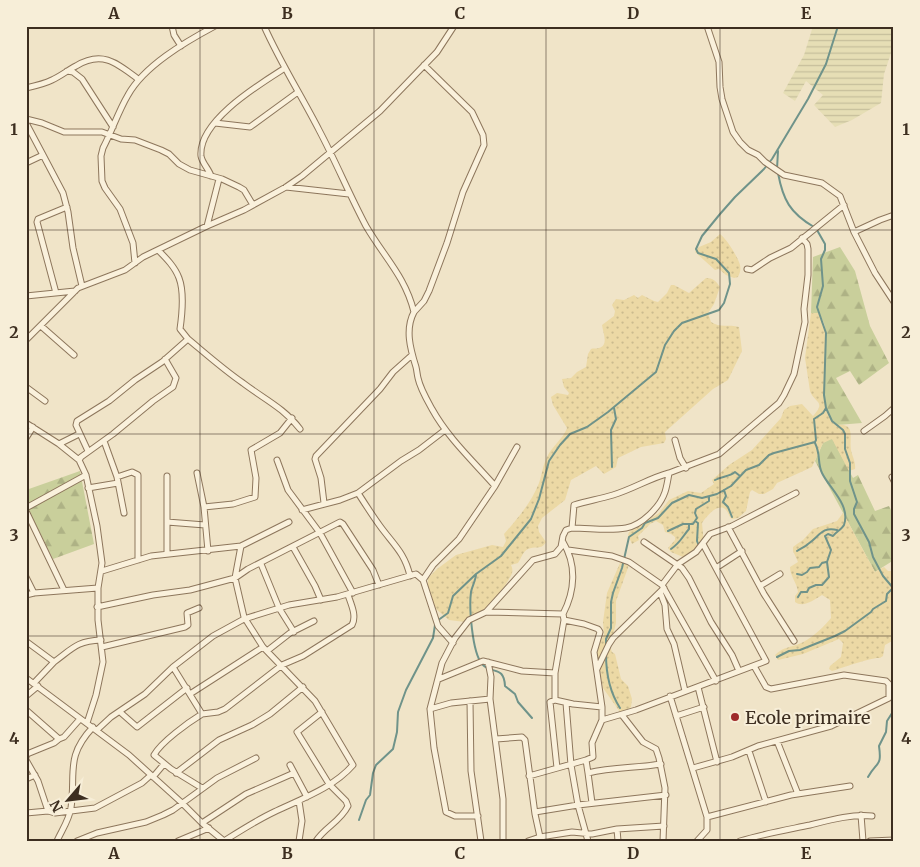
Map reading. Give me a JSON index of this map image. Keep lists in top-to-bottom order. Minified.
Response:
{"places":["Ecole primaire"],"north":"bottom left","grid":{"columns":["A","B","C","D","E"],"rows":["1","2","3","4"]}}
